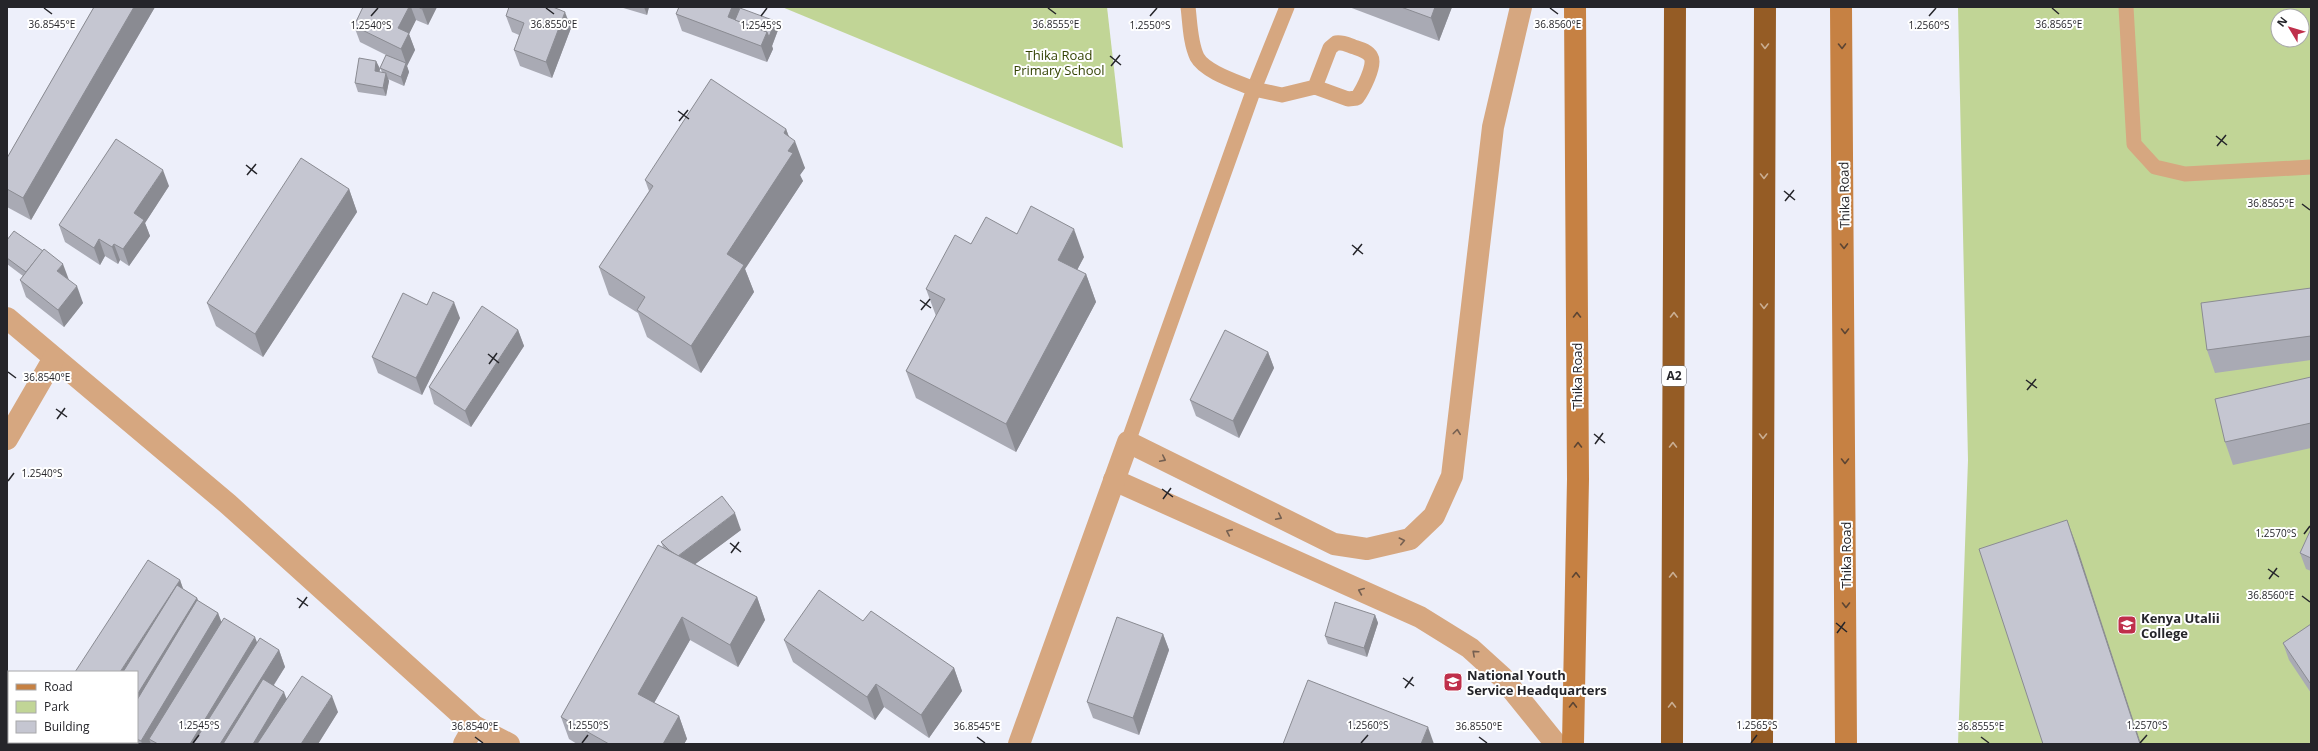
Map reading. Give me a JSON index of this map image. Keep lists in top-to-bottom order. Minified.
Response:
{"streets":{"highway":["A2"],"main road":["Thika Road"]},"parks":["Thika Road Primary School"],"places":{"school or university":["Kenya Utalii College","National Youth Service Headquarters"]},"legend":["Road","Park","Building"],"north":"top left","coordinates":["36.8545°E","36.8550°E","36.8555°E","36.8560°E","36.8565°E","1.2540°S","1.2545°S","1.2550°S","1.2560°S","36.8540°E","1.2570°S","1.2565°S"]}
